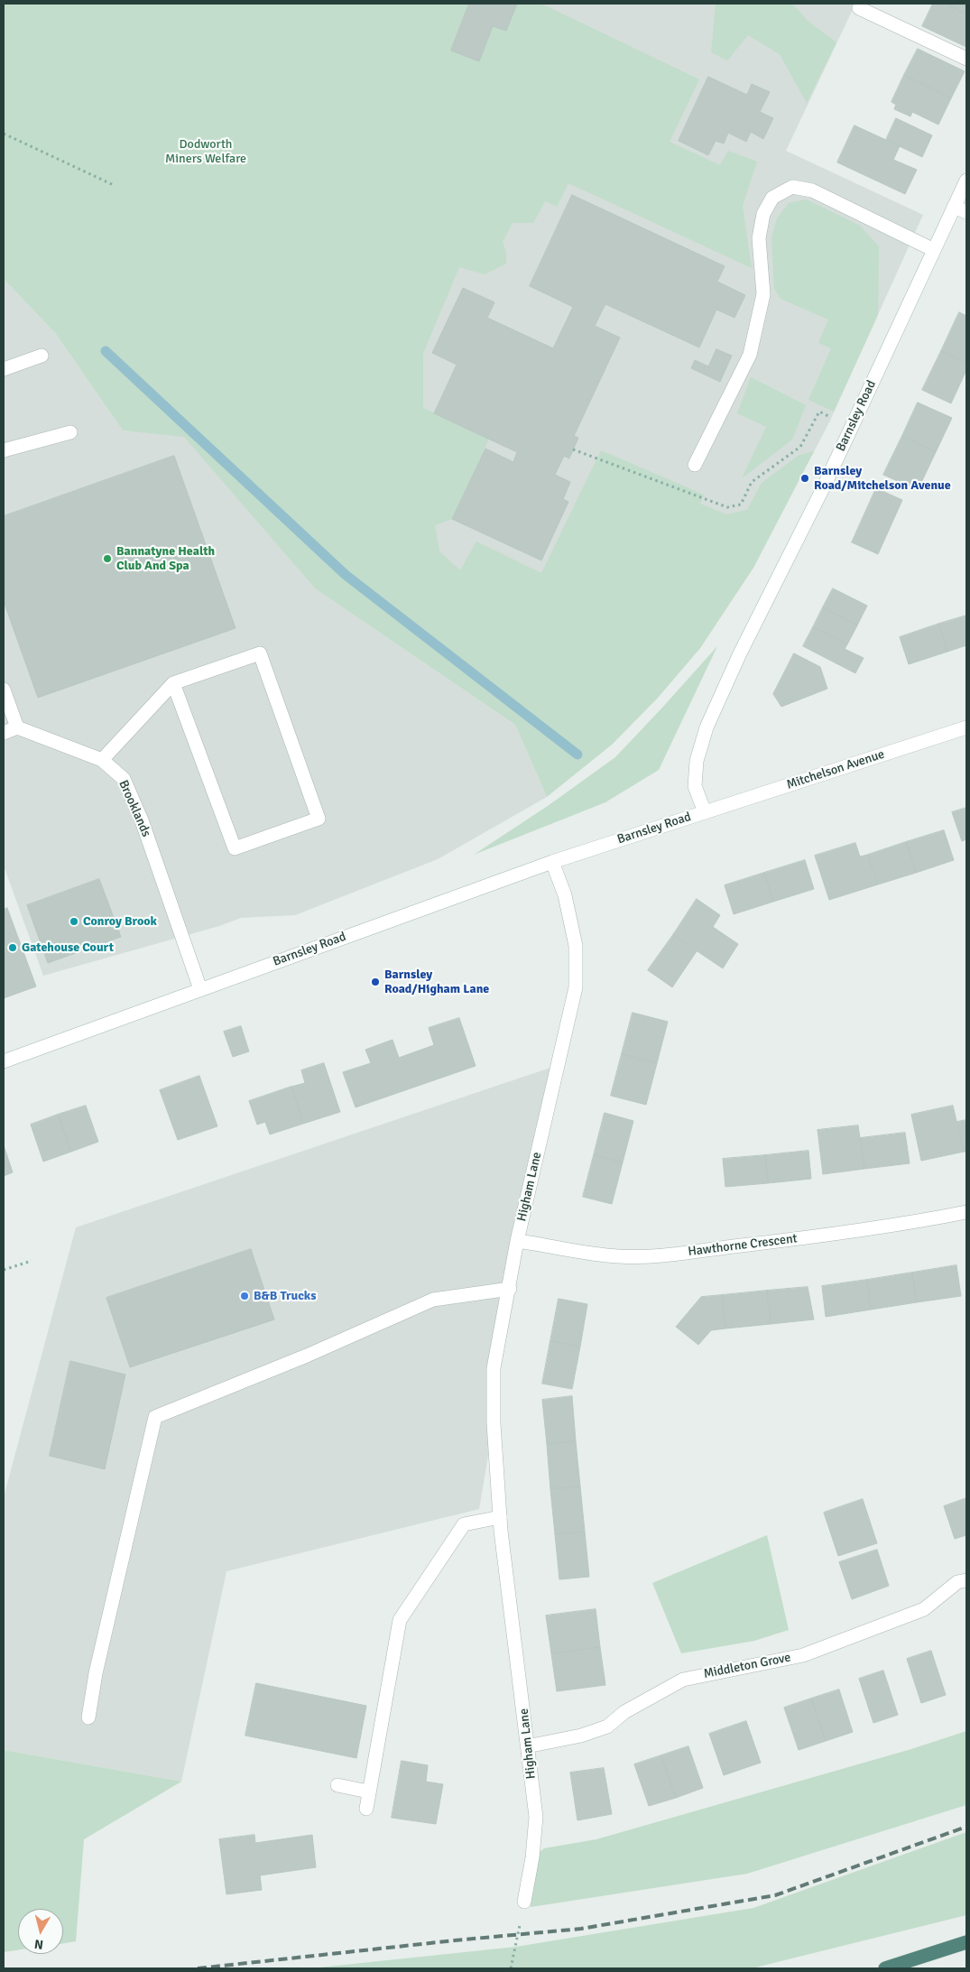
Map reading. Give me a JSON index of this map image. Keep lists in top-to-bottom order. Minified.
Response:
{"streets":{"street":["Barnsley Road","Mitchelson Avenue","Brooklands","Higham Lane","Hawthorne Crescent","Middleton Grove"]},"crossings":[["Barnsley Road","Mitchelson Avenue"],["Barnsley Road","Brooklands"],["Barnsley Road","Higham Lane"],["Higham Lane","Hawthorne Crescent"],["Higham Lane","Middleton Grove"]],"parks":["Dodworth Miners Welfare"],"places":["Barnsley Road/Mitchelson Avenue","Bannatyne Health Club And Spa","Conroy Brook","Gatehouse Court","Barnsley Road/Higham Lane","B&B Trucks"],"north":"bottom"}
